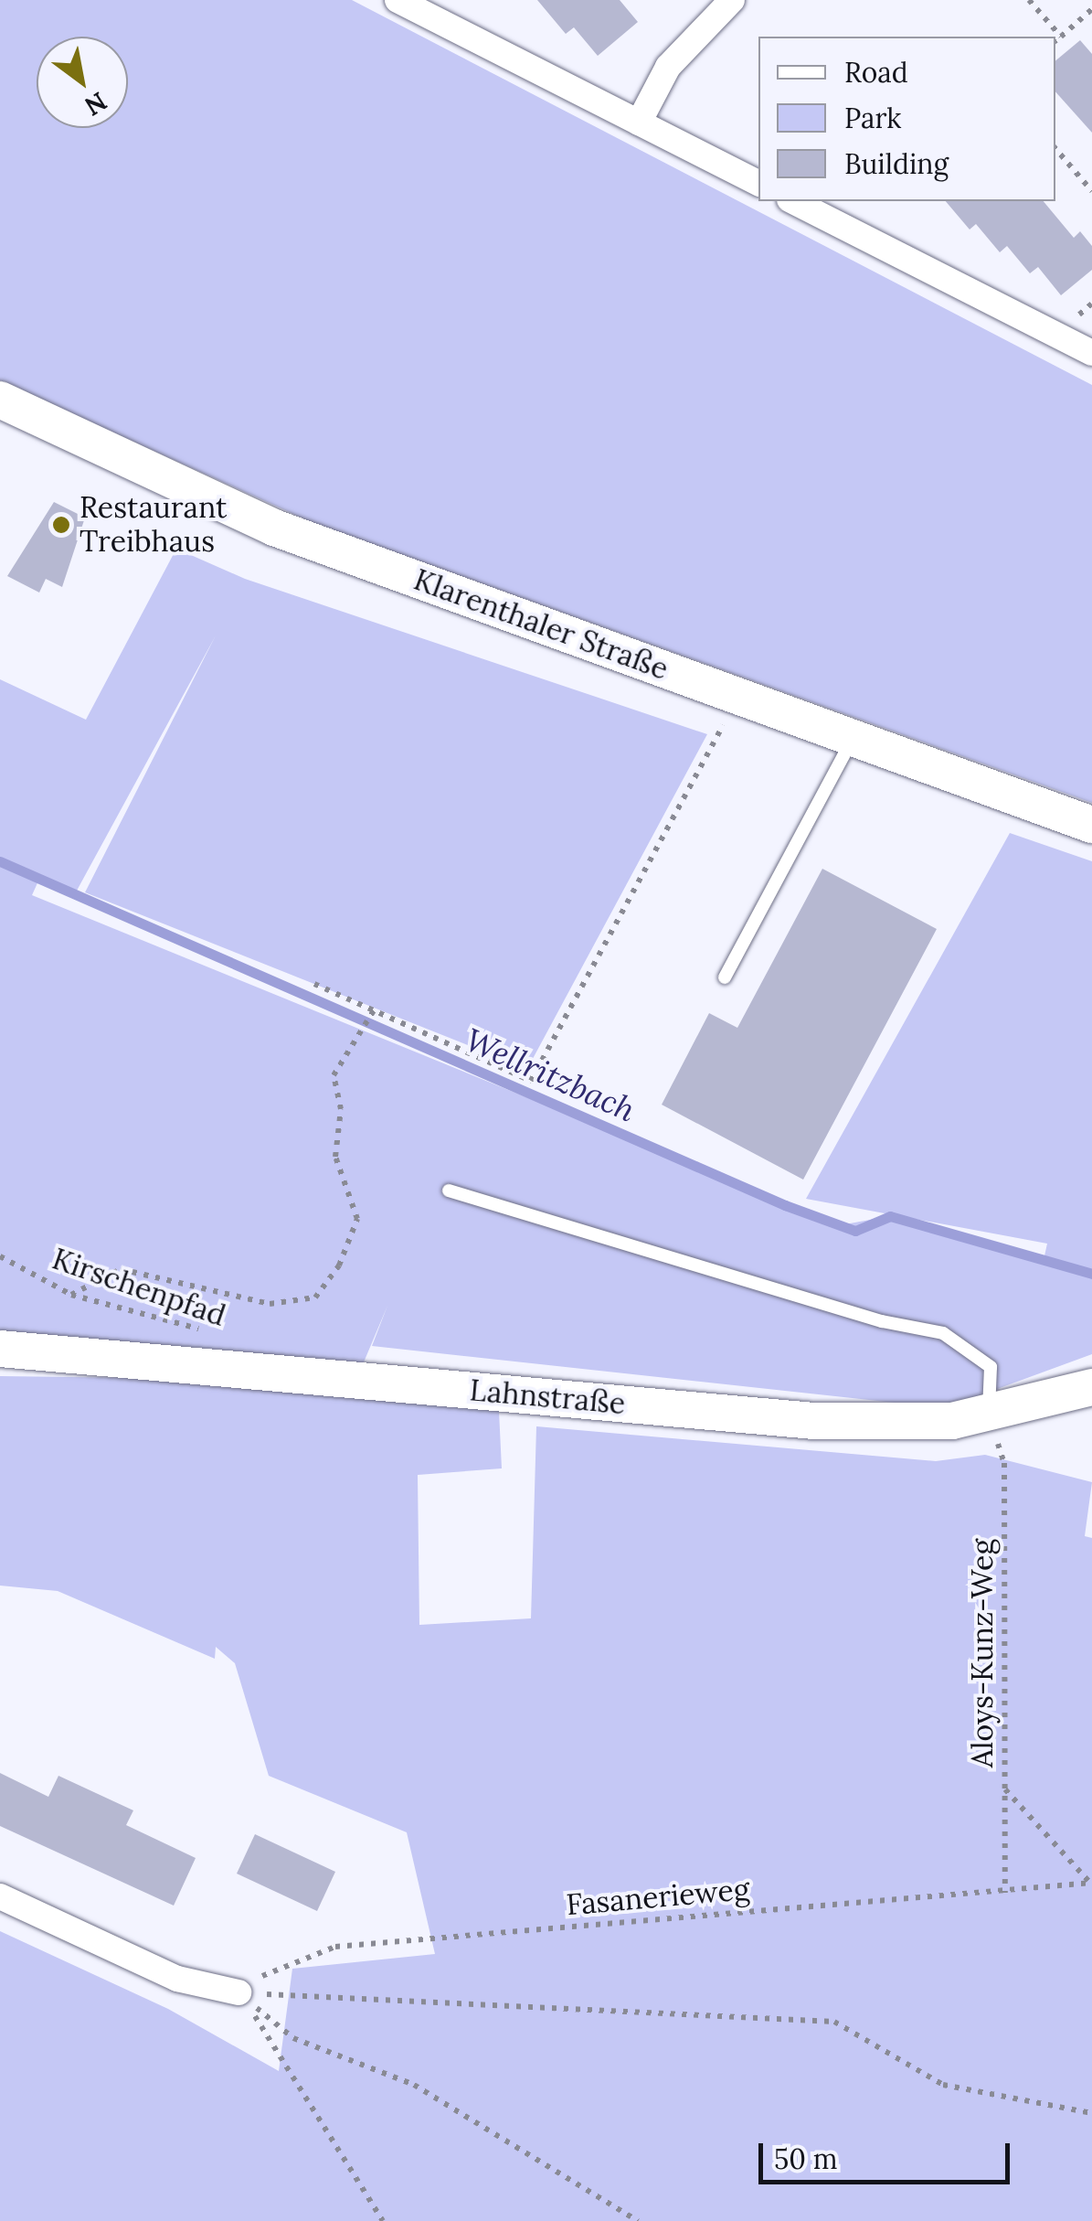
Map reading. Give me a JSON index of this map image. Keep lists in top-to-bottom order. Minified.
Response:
{"streets":{"main road":["Klarenthaler Straße","Lahnstraße"],"path":["Kirschenpfad","Aloys-Kunz-Weg","Fasanerieweg"]},"crossings":[["Lahnstraße","Aloys-Kunz-Weg"],["Aloys-Kunz-Weg","Fasanerieweg"]],"water":["Wellritzbach"],"places":["Restaurant Treibhaus"],"legend":["Road","Park","Building"],"scale_bar":"50 m","north":"bottom right"}
